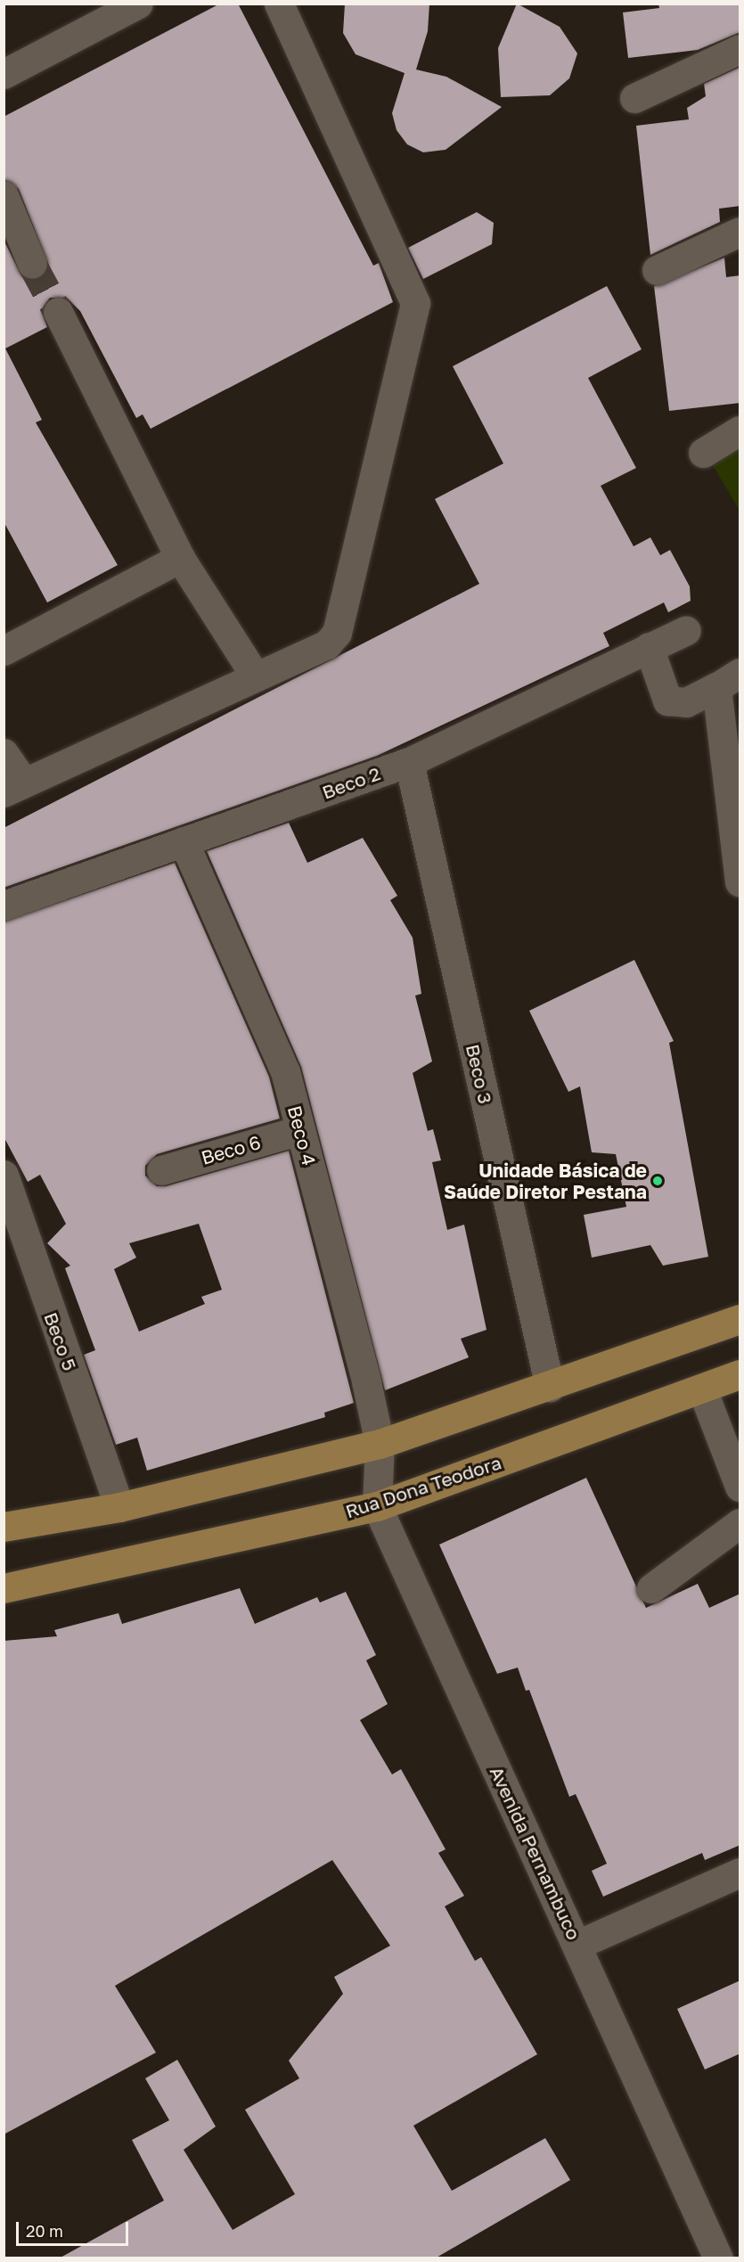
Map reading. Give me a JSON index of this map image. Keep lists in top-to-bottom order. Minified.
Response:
{"streets":{"main road":["Rua Dona Teodora"],"street":["Beco 2","Beco 3","Beco 4","Beco 6","Beco 5","Avenida Pernambuco"]},"crossings":[["Beco 2","Beco 3"],["Beco 2","Beco 4"],["Beco 4","Beco 6"],["Beco 4","Avenida Pernambuco"],["Rua Dona Teodora","Avenida Pernambuco"]],"places":["Unidade Básica de Saúde Diretor Pestana"],"scale_bar":"20 m"}
